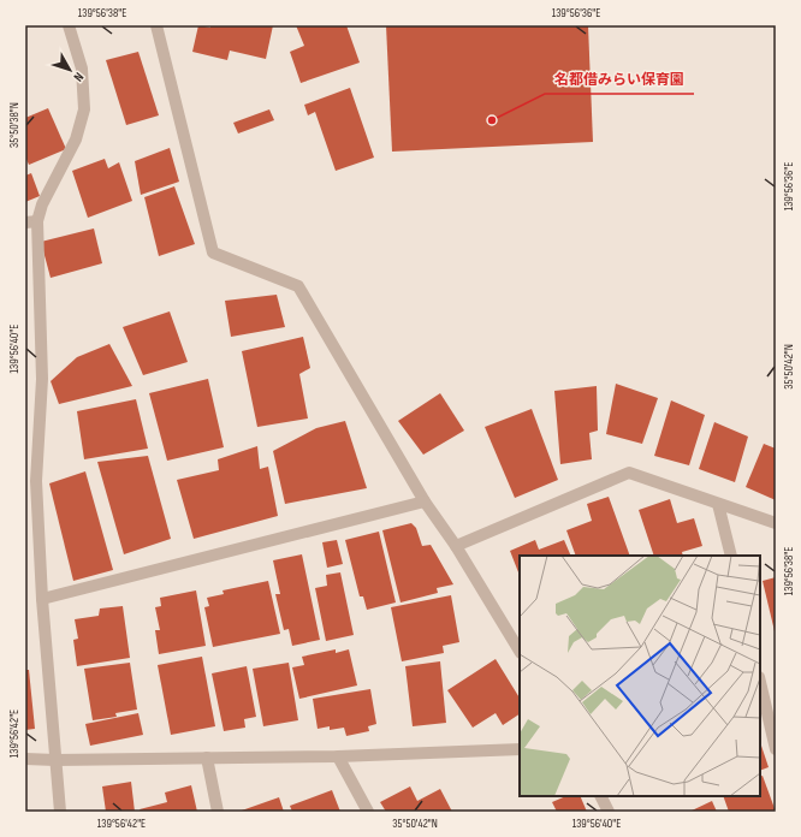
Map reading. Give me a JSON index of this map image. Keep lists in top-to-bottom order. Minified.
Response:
{"places":["名都借みらい保育園"],"north":"bottom right","coordinates":["139°56'38\"E","139°56'36\"E","35°50'38\"N","139°56'40\"E","35°50'42\"N","139°56'42\"E"]}
